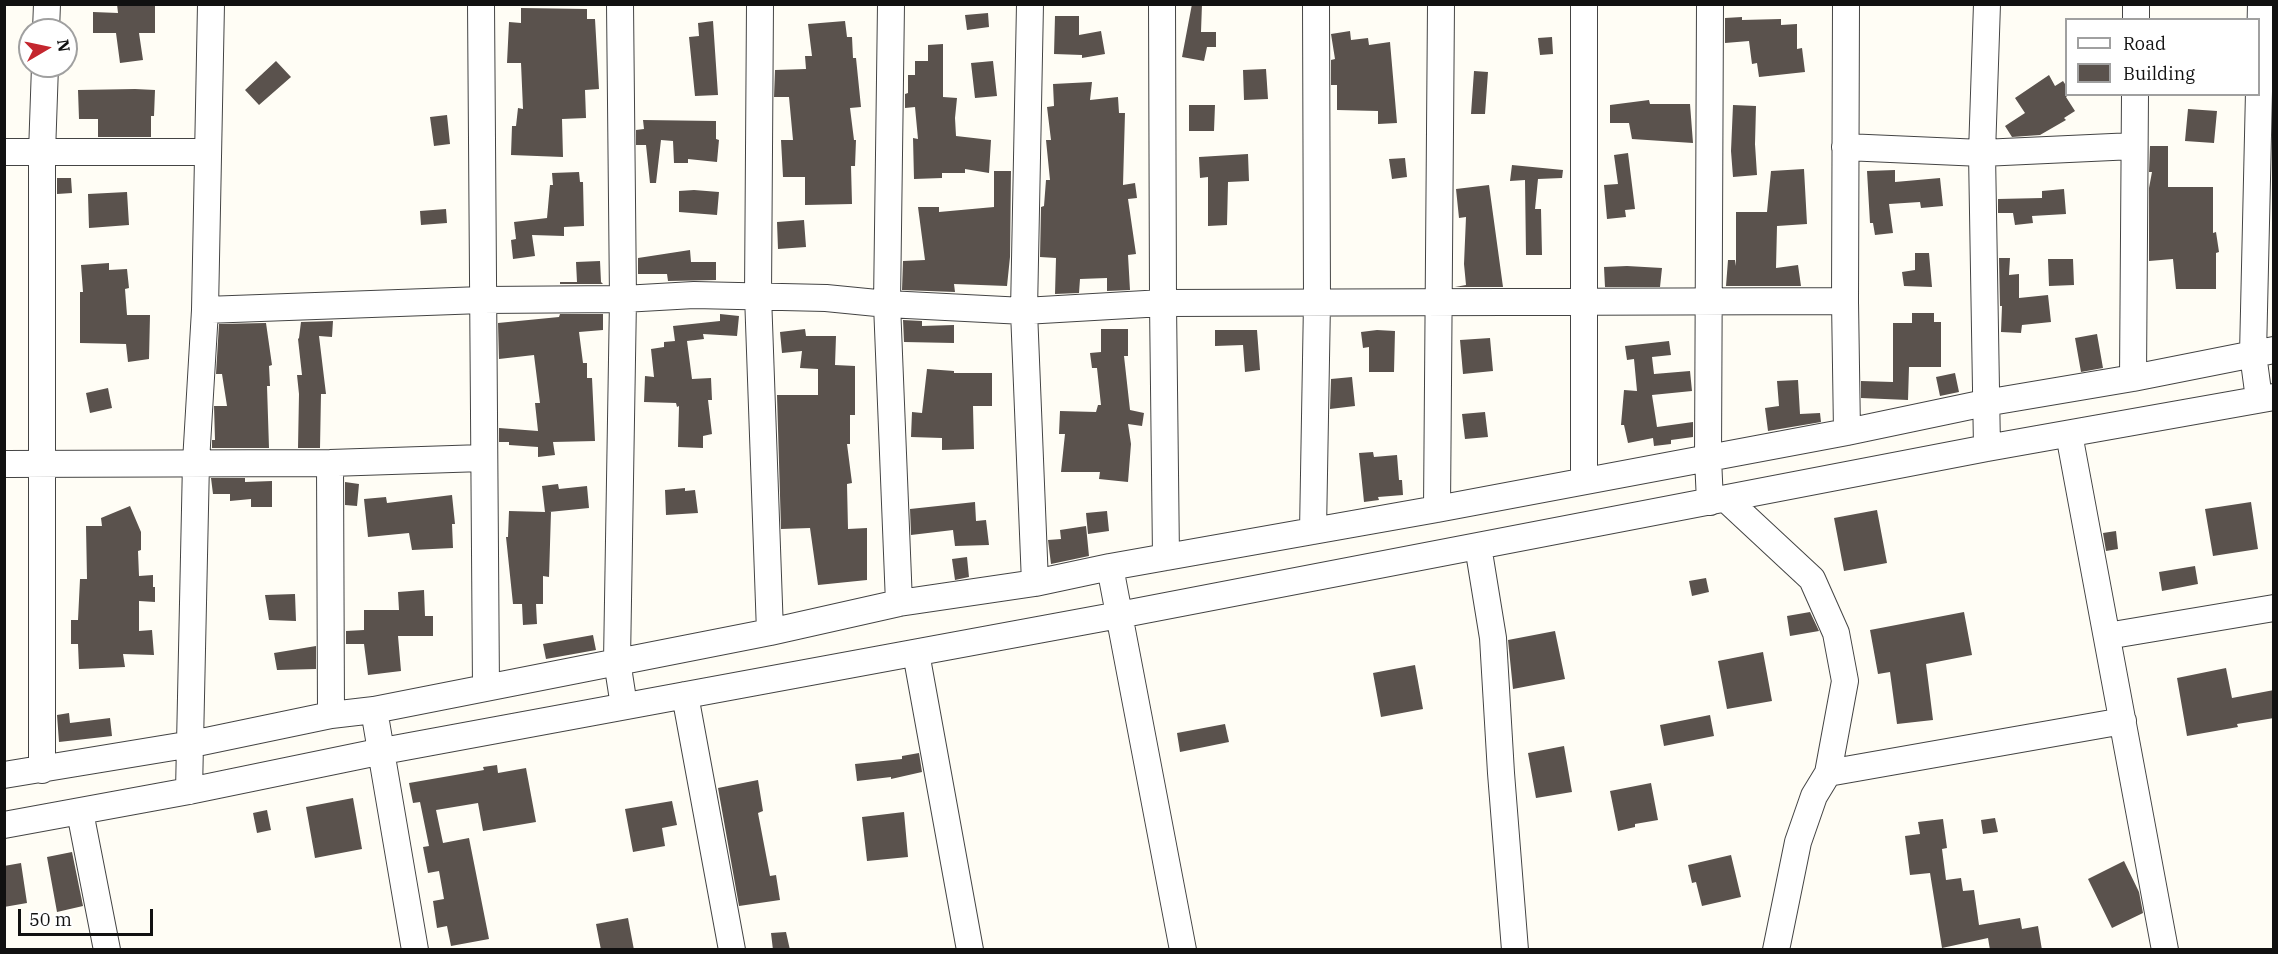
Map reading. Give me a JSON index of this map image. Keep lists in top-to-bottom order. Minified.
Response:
{"legend":["Road","Building"],"scale_bar":"50 m","north":"right"}
